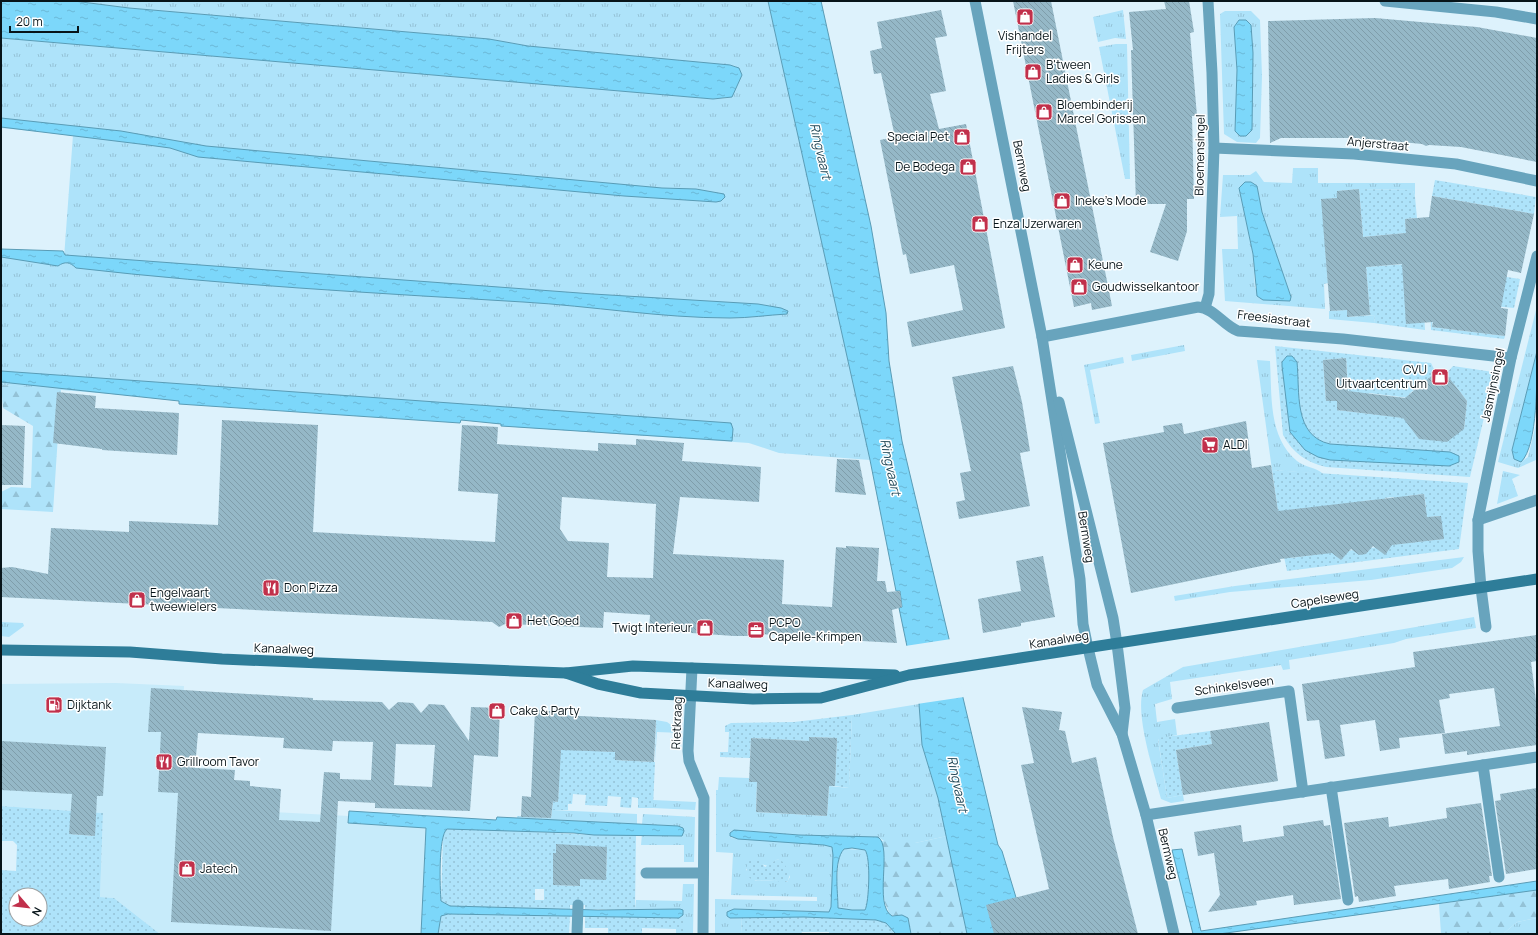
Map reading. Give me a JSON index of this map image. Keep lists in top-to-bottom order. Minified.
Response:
{"streets":{"main road":["Capelseweg","Kanaalweg"],"street":["Anjerstraat","Bloemensingel","Bermweg","Freesiastraat","Jasmijnsingel","Schinkelsveen","Rietkraag"]},"crossings":[["Anjerstraat","Bloemensingel"],["Bloemensingel","Freesiastraat"],["Bermweg","Capelseweg"],["Bermweg","Kanaalweg"],["Freesiastraat","Jasmijnsingel"],["Jasmijnsingel","Capelseweg"],["Capelseweg","Kanaalweg"],["Kanaalweg","Rietkraag"]],"water":["Ringvaart"],"places":{"shop":["Vishandel Frijters","B'tween Ladies & Girls","Bloembinderij Marcel Gorissen","Special Pet","De Bodega","Ineke's Mode","Enza IJzerwaren","Keune","Goudwisselkantoor","CVU Uitvaartcentrum","Engelvaart tweewielers","Het Goed","Twigt Interieur","Cake & Party","Jatech"],"supermarket":["ALDI"],"restaurant":["Don Pizza","Grillroom Tavor"],"office":["PCPO Capelle-Krimpen"],"fuel station":["Dijktank"]},"scale_bar":"20 m","north":"bottom right"}
